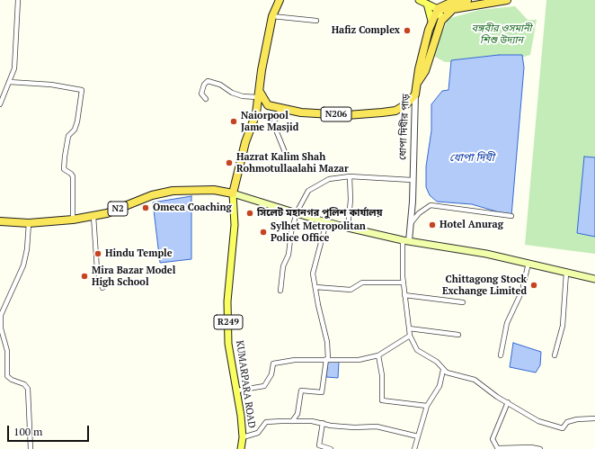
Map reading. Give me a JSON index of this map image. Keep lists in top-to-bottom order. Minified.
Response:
{"streets":{"highway":["N206","ধোপা দিঘীর পাড়","N2"],"main road":["R249","KUMARPARA ROAD"]},"crossings":[["N206","ধোপা দিঘীর পাড়"],["N2","KUMARPARA ROAD"]],"water":["ধোপা দিঘী"],"parks":["বঙ্গবীর ওসমানী শিশু উদ্যান"],"places":["Hafiz Complex","Naiorpool Jame Masjid","Hazrat Kalim Shah Rohmotullaalahi Mazar","Omeca Coaching","সিলেট মহানগর পুলিশ কার্যালয়","Hotel Anurag","Sylhet Metropolitan Police Office","Hindu Temple","Mira Bazar Model High School","Chittagong Stock Exchange Limited"],"scale_bar":"100 m"}
